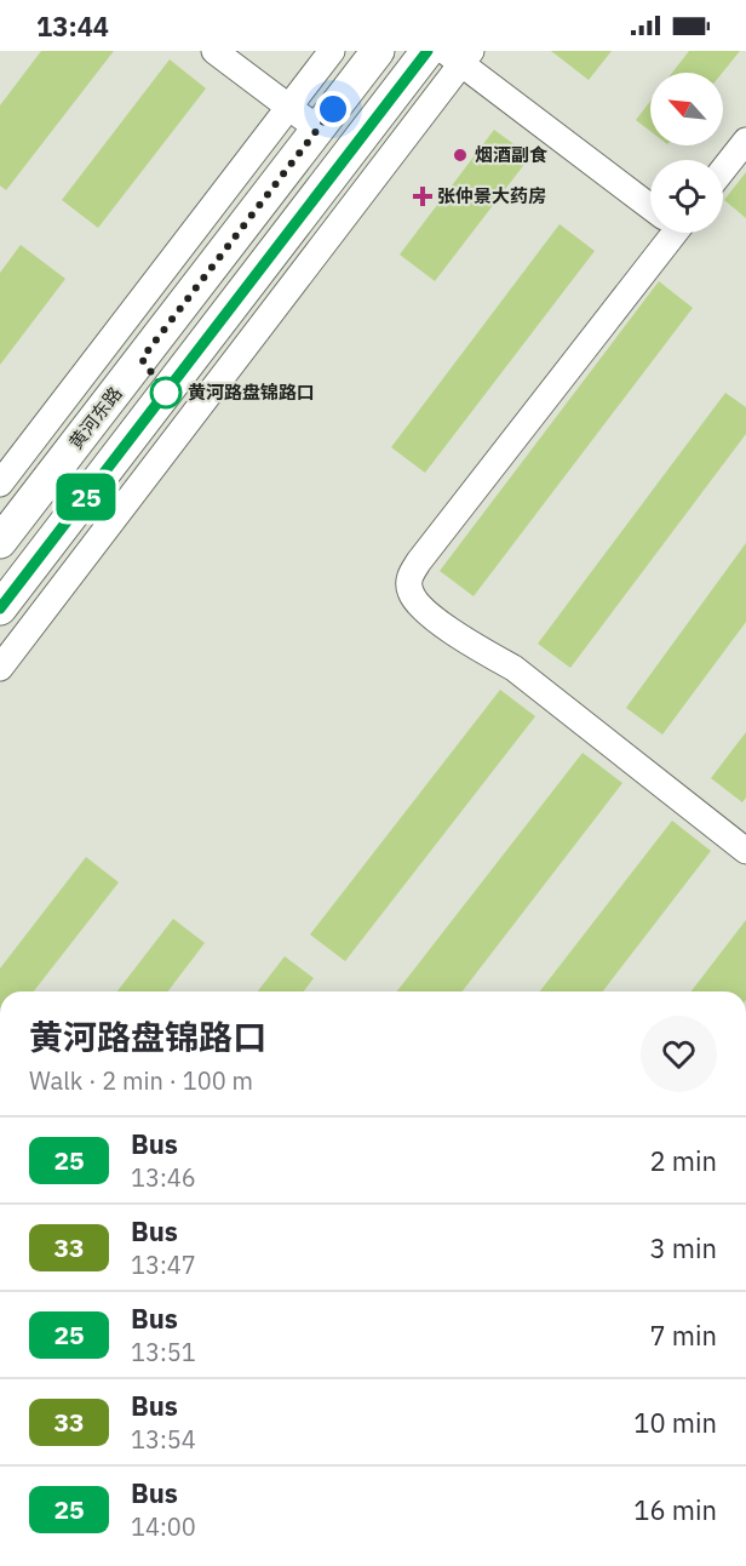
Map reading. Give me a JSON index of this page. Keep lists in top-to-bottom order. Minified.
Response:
{"streets":{"main road":["黄河东路"]},"places":{"other":["烟酒副食","黄河路盘锦路口"],"health":["张仲景大药房"]},"lines":["bus line 25"],"north":"top left","page":{"status":"13:44","on_map":"25","heading":["黄河路盘锦路口","Walk · 2 min · 100 m"],"list":[{"mark":"25","name":"Bus","note":"13:46","value":"2 min"},{"mark":"33","name":"Bus","note":"13:47","value":"3 min"},{"mark":"25","name":"Bus","note":"13:51","value":"7 min"},{"mark":"33","name":"Bus","note":"13:54","value":"10 min"},{"mark":"25","name":"Bus","note":"14:00","value":"16 min"}]}}
